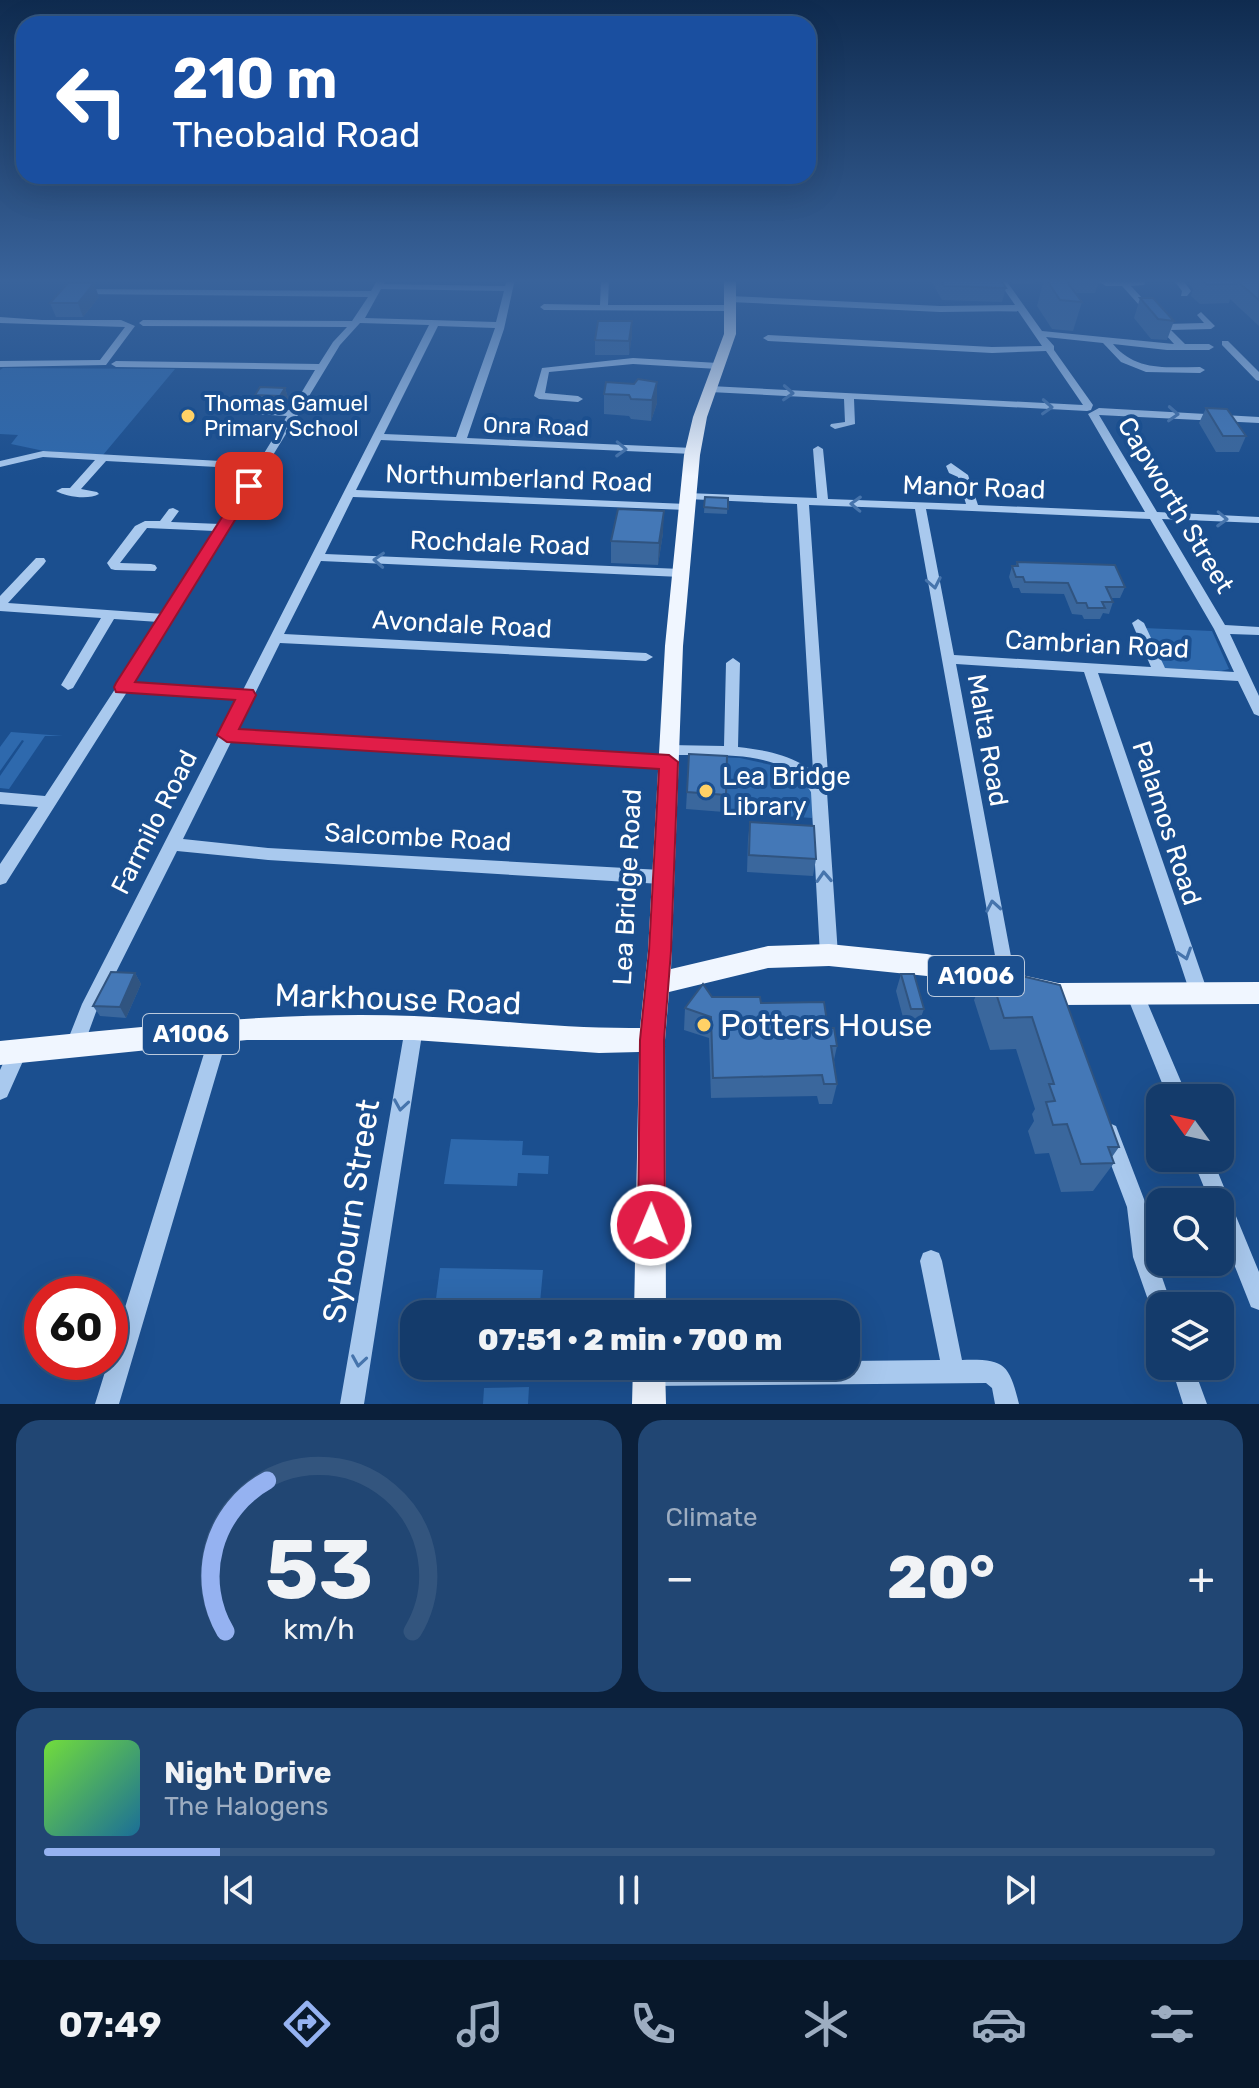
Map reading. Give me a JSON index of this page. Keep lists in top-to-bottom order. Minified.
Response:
{"streets":{"main road":["Lea Bridge Road","A1006","Markhouse Road"],"street":["Onra Road","Northumberland Road","Manor Road","Capworth Street","Rochdale Road","Avondale Road","Cambrian Road","Malta Road","Farmilo Road","Palamos Road","Salcombe Road","Sybourn Street"]},"crossings":[["Onra Road","Farmilo Road"],["Onra Road","Lea Bridge Road"],["Northumberland Road","Manor Road"],["Northumberland Road","Farmilo Road"],["Northumberland Road","Lea Bridge Road"],["Manor Road","Capworth Street"],["Manor Road","Malta Road"],["Manor Road","Lea Bridge Road"],["Capworth Street","Cambrian Road"],["Rochdale Road","Farmilo Road"],["Rochdale Road","Lea Bridge Road"],["Avondale Road","Farmilo Road"],["Cambrian Road","Malta Road"],["Cambrian Road","Palamos Road"],["Malta Road","A1006"],["Farmilo Road","Salcombe Road"],["Farmilo Road","Markhouse Road"],["Palamos Road","A1006"],["Salcombe Road","Lea Bridge Road"],["Lea Bridge Road","A1006"],["Lea Bridge Road","Markhouse Road"],["Markhouse Road","Sybourn Street"]],"one_way":["Onra Road","Rochdale Road","Palamos Road","Sybourn Street"],"places":["Thomas Gamuel Primary School","Lea Bridge Library","Potters House"],"north":"top left","page":{"turn":["210 m","Theobald Road"],"limit":"60","trip":"07:51 · 2 min · 700 m","tile":"Climate","heat":["−","20°","+"],"song":["Night Drive","The Halogens"],"tabs":"07:49","gauge":["53","km/h"]}}
